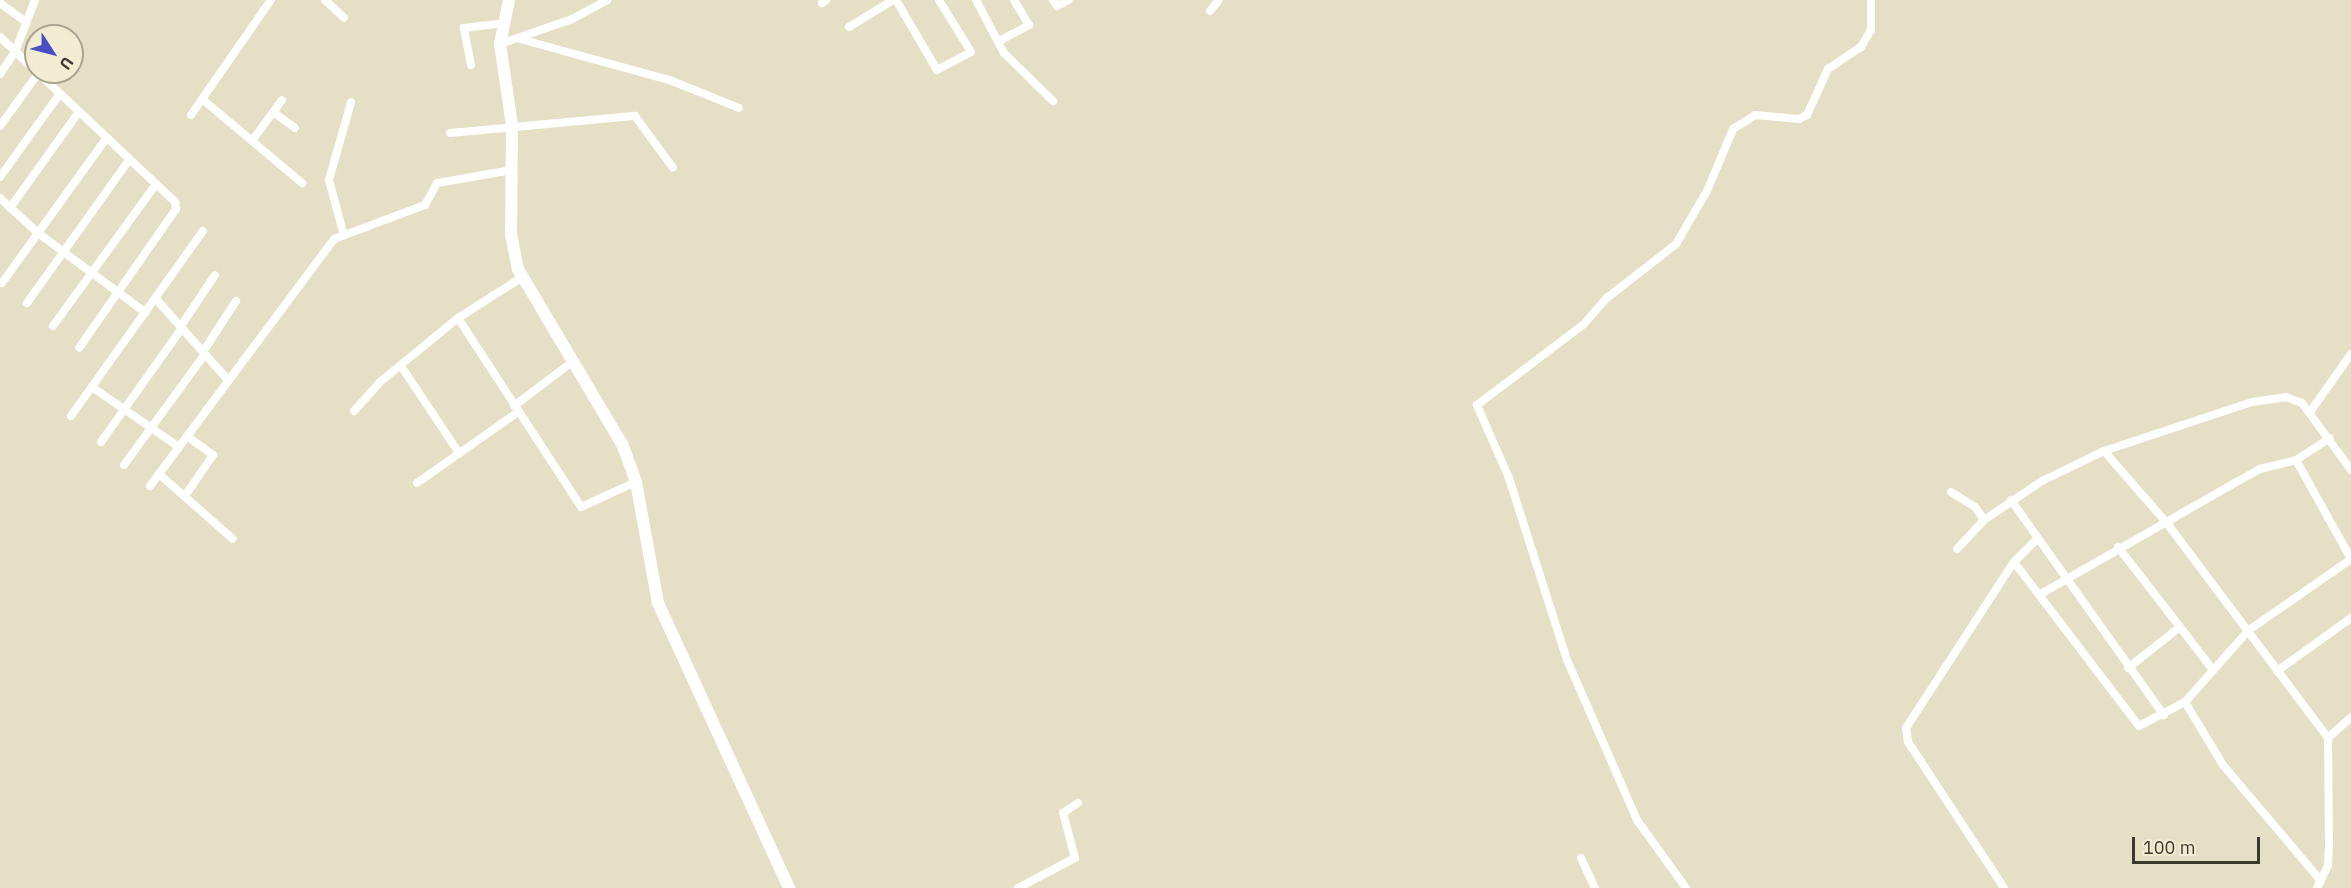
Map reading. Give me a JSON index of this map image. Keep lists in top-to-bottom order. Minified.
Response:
{"scale_bar":"100 m","north":"bottom right"}
